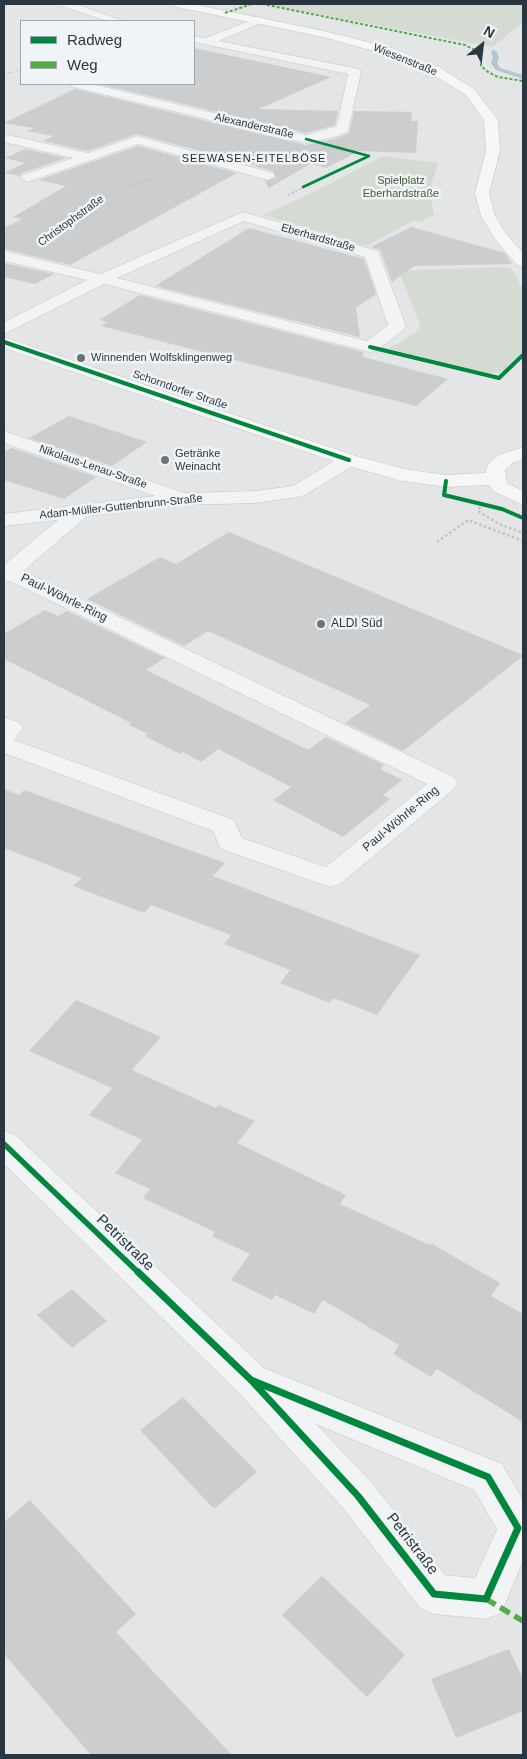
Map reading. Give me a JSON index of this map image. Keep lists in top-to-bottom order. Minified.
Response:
{"streets":{"street":["Wiesenstraße","Alexanderstraße","Christophstraße","Eberhardstraße","Schorndorfer Straße","Nikolaus-Lenau-Straße","Adam-Müller-Guttenbrunn-Straße","Paul-Wöhrle-Ring","Petristraße"]},"crossings":[["Wiesenstraße","Alexanderstraße"],["Christophstraße","Eberhardstraße"],["Schorndorfer Straße","Adam-Müller-Guttenbrunn-Straße"],["Nikolaus-Lenau-Straße","Adam-Müller-Guttenbrunn-Straße"],["Adam-Müller-Guttenbrunn-Straße","Paul-Wöhrle-Ring"]],"districts":["SEEWASEN-EITELBÖSE"],"parks":["Spielplatz Eberhardstraße"],"places":["Winnenden Wolfsklingenweg","Getränke Weinacht","ALDI Süd"],"legend":["Radweg","Weg"],"north":"top right"}
